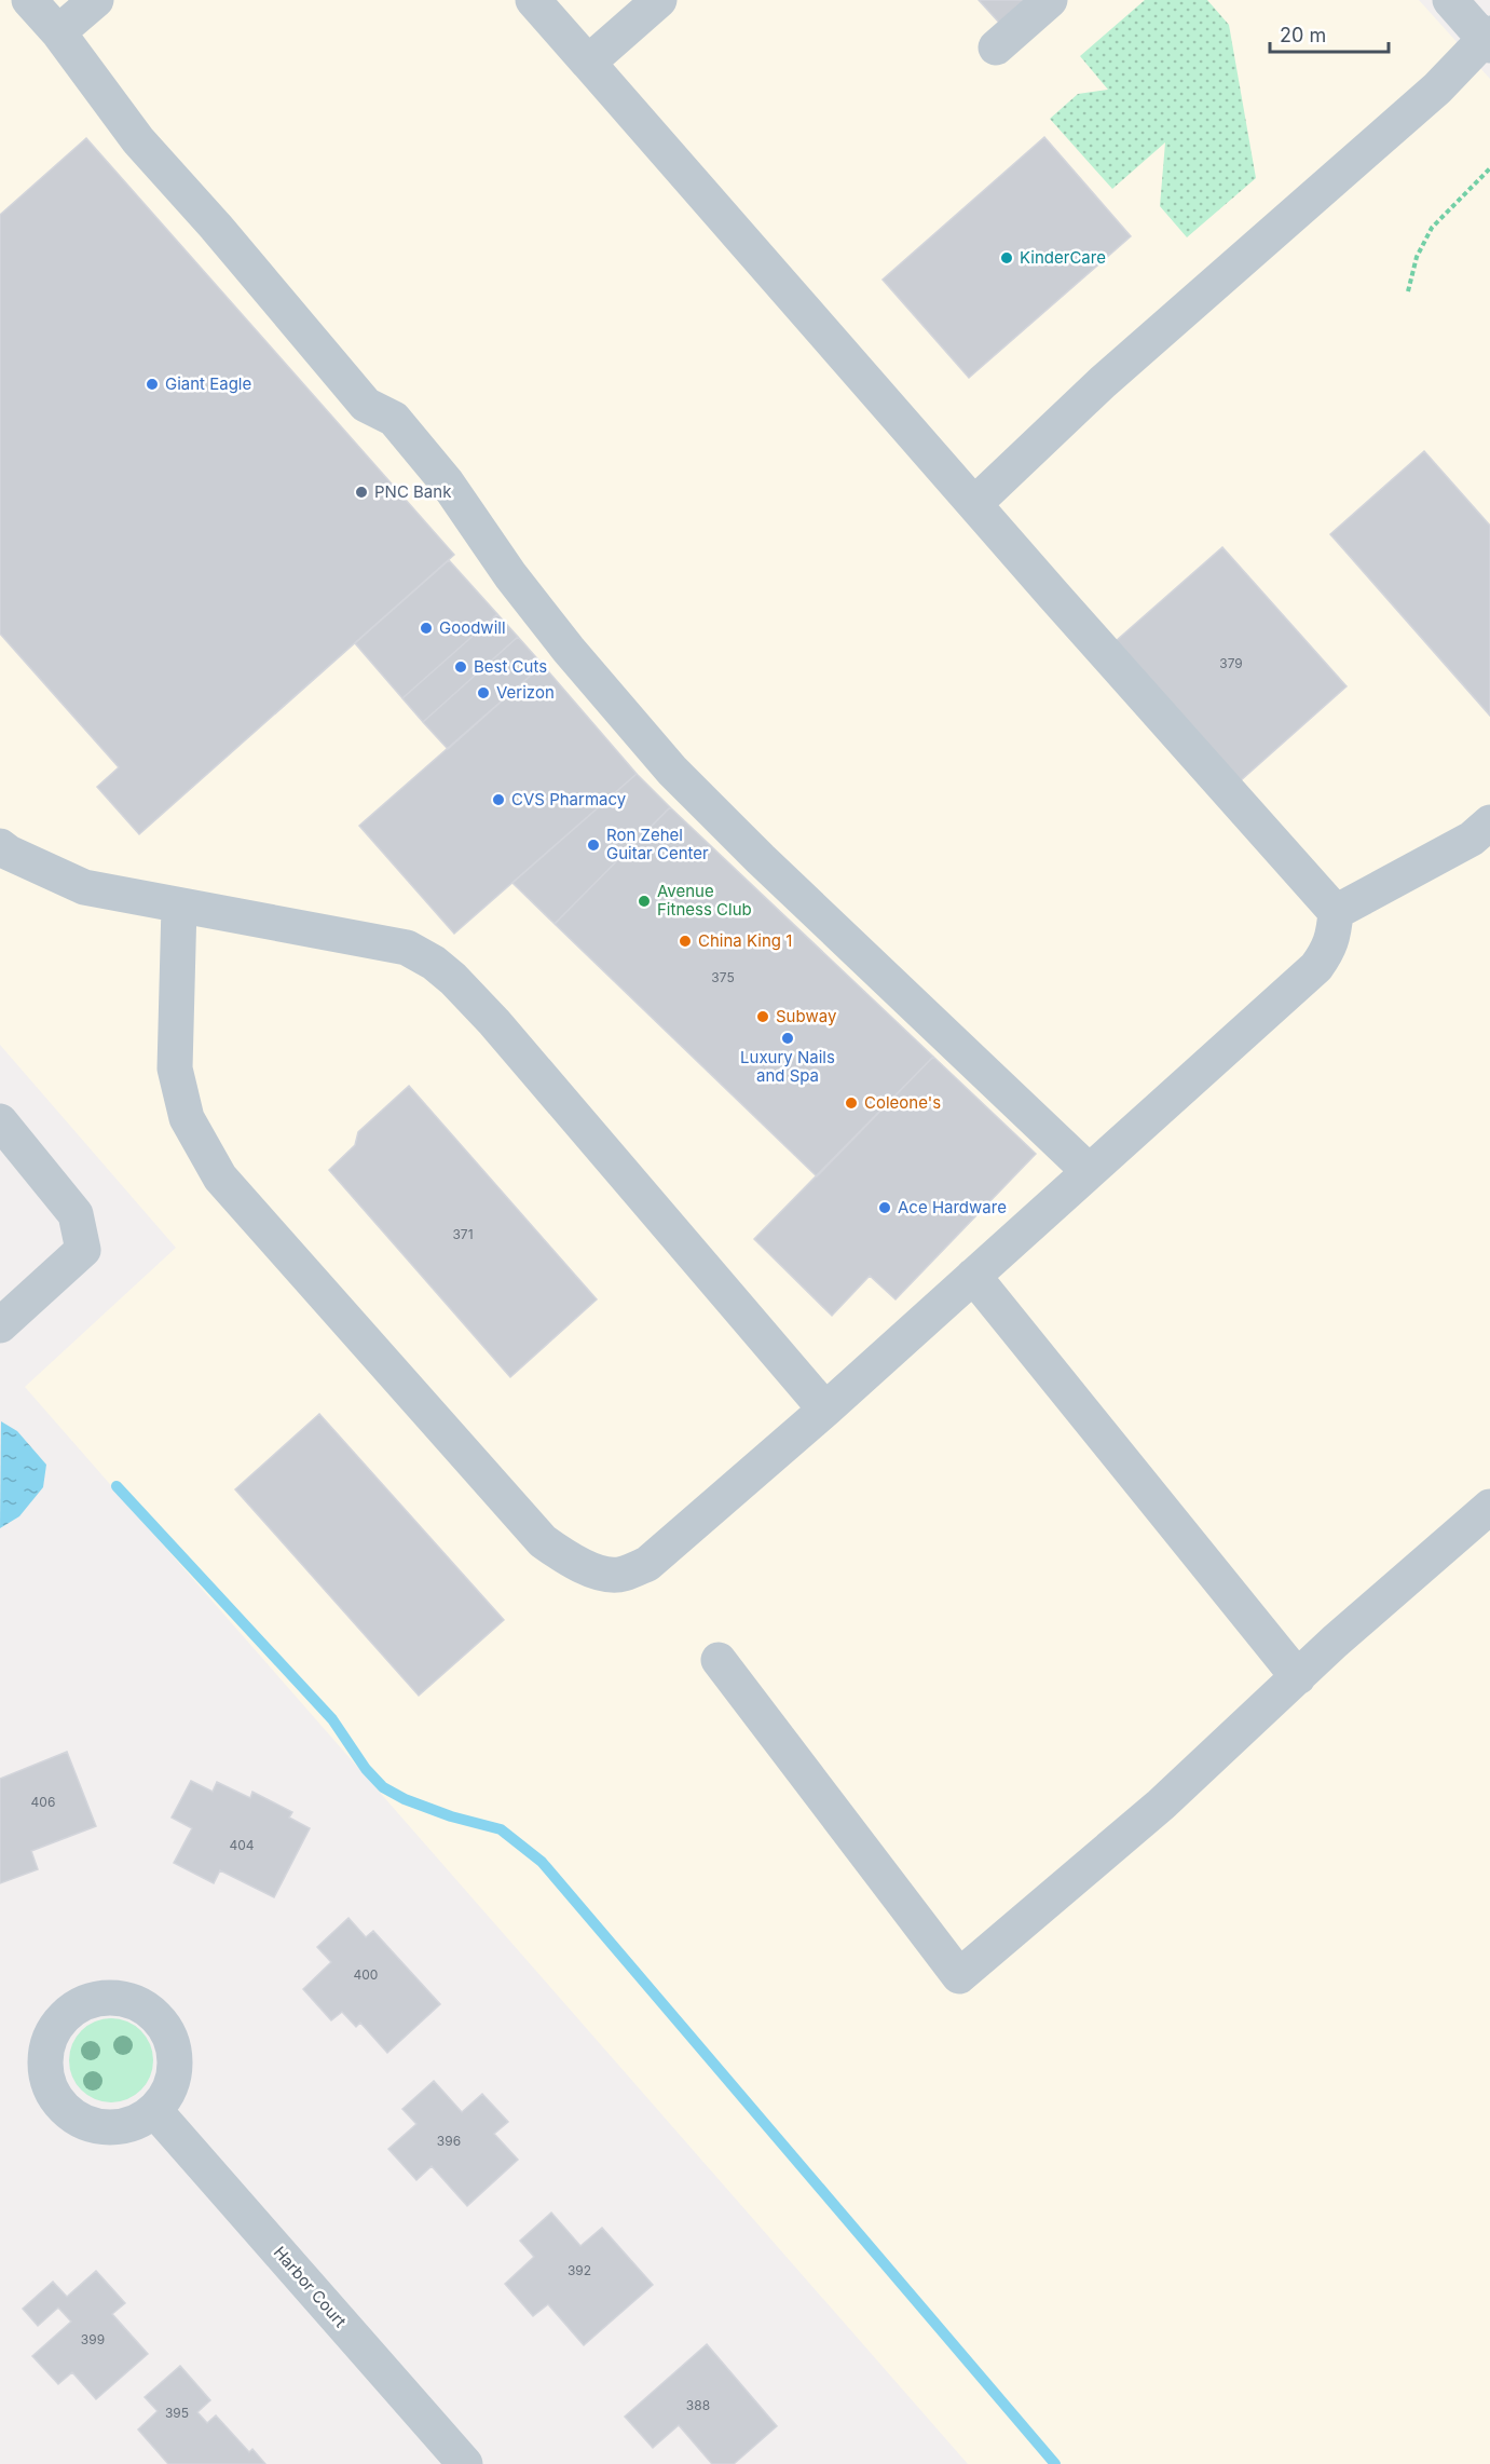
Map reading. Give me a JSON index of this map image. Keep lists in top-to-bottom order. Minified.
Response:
{"streets":{"street":["Harbor Court"]},"places":["KinderCare","Giant Eagle","PNC Bank","Goodwill","Best Cuts","Verizon","CVS Pharmacy","Ron Zehel Guitar Center","Avenue Fitness Club","China King 1","Subway","Luxury Nails and Spa","Coleone's","Ace Hardware"],"house_numbers":["379","375","371","406","404","400","396","392","399","388","395"],"scale_bar":"20 m"}
